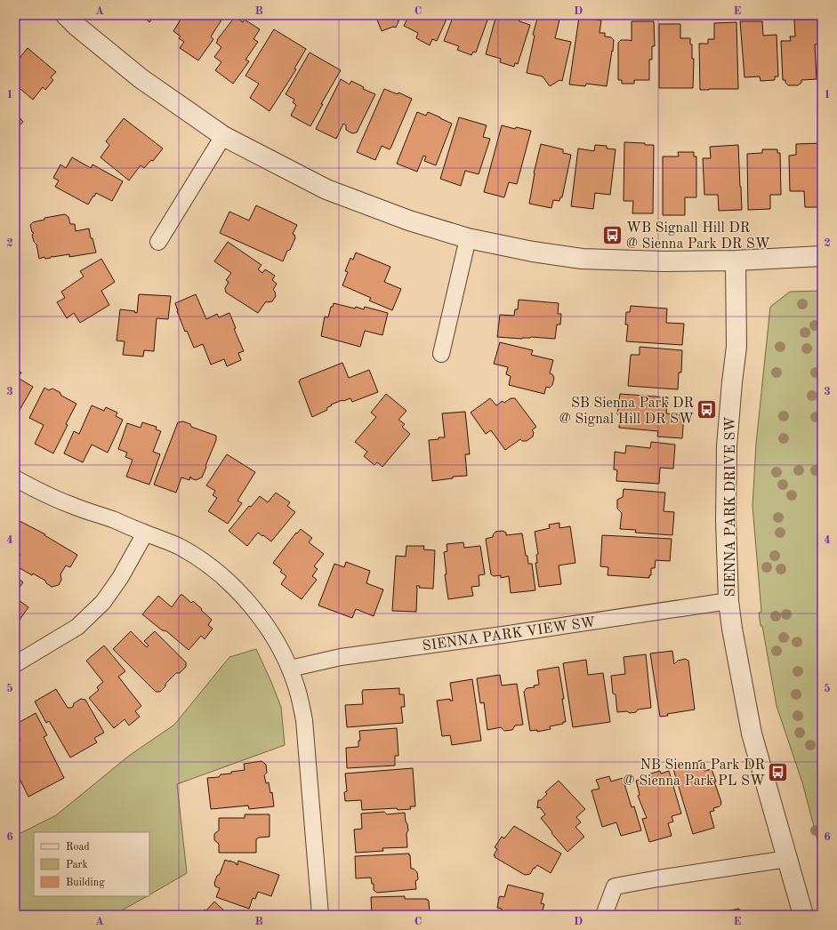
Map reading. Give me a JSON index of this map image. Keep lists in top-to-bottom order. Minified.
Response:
{"streets":{"street":["SIENNA PARK DRIVE SW","SIENNA PARK VIEW SW"]},"crossings":[["SIENNA PARK DRIVE SW","SIENNA PARK VIEW SW"]],"places":{"bus stop":["WB Signall Hill DR @ Sienna Park DR SW","SB Sienna Park DR @ Signal Hill DR SW","NB Sienna Park DR @ Sienna Park PL SW"]},"legend":["Road","Park","Building"],"grid":{"columns":["A","B","C","D","E"],"rows":["1","2","3","4","5","6"]}}
